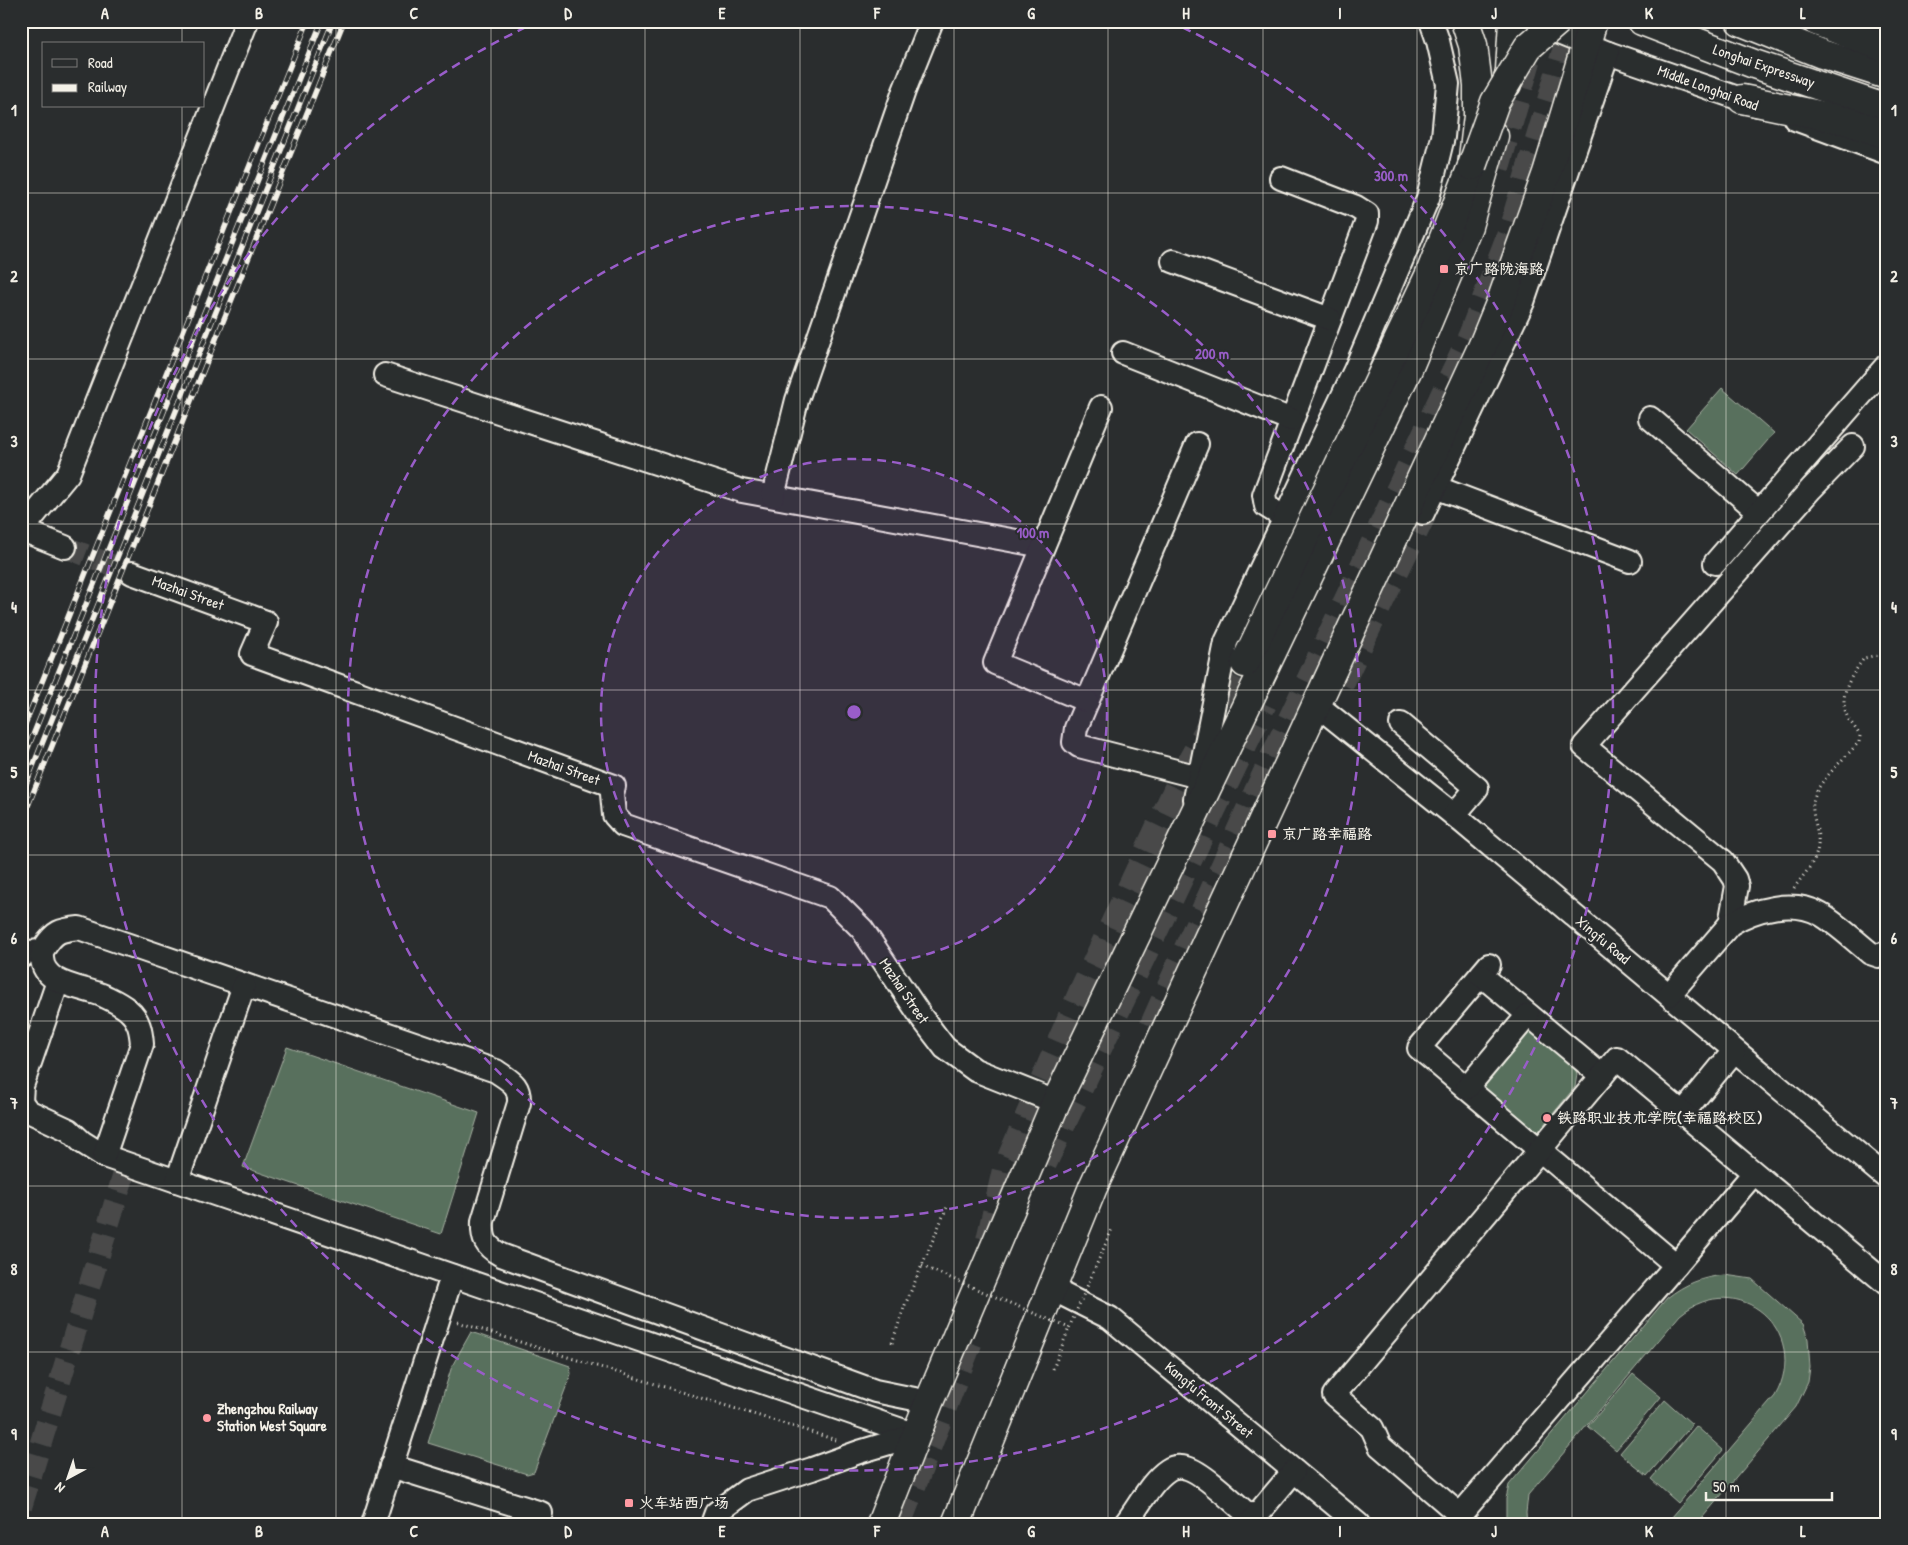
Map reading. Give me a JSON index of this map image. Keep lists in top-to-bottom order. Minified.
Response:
{"streets":{"main road":["Longhai Expressway"],"street":["Middle Longhai Road","Mazhai Street","Xingfu Road","Kangfu Front Street"]},"places":{"transit":["京广路陇海路","京广路幸福路","火车站西广场"],"other":["铁路职业技术学院(幸福路校区)","Zhengzhou Railway Station West Square"]},"legend":["Road","Railway"],"scale_bar":"50 m","north":"bottom left","grid":{"columns":["A","B","C","D","E","F","G","H","I","J","K","L"],"rows":["1","2","3","4","5","6","7","8","9"]},"rings":["300 m","200 m","100 m"]}
